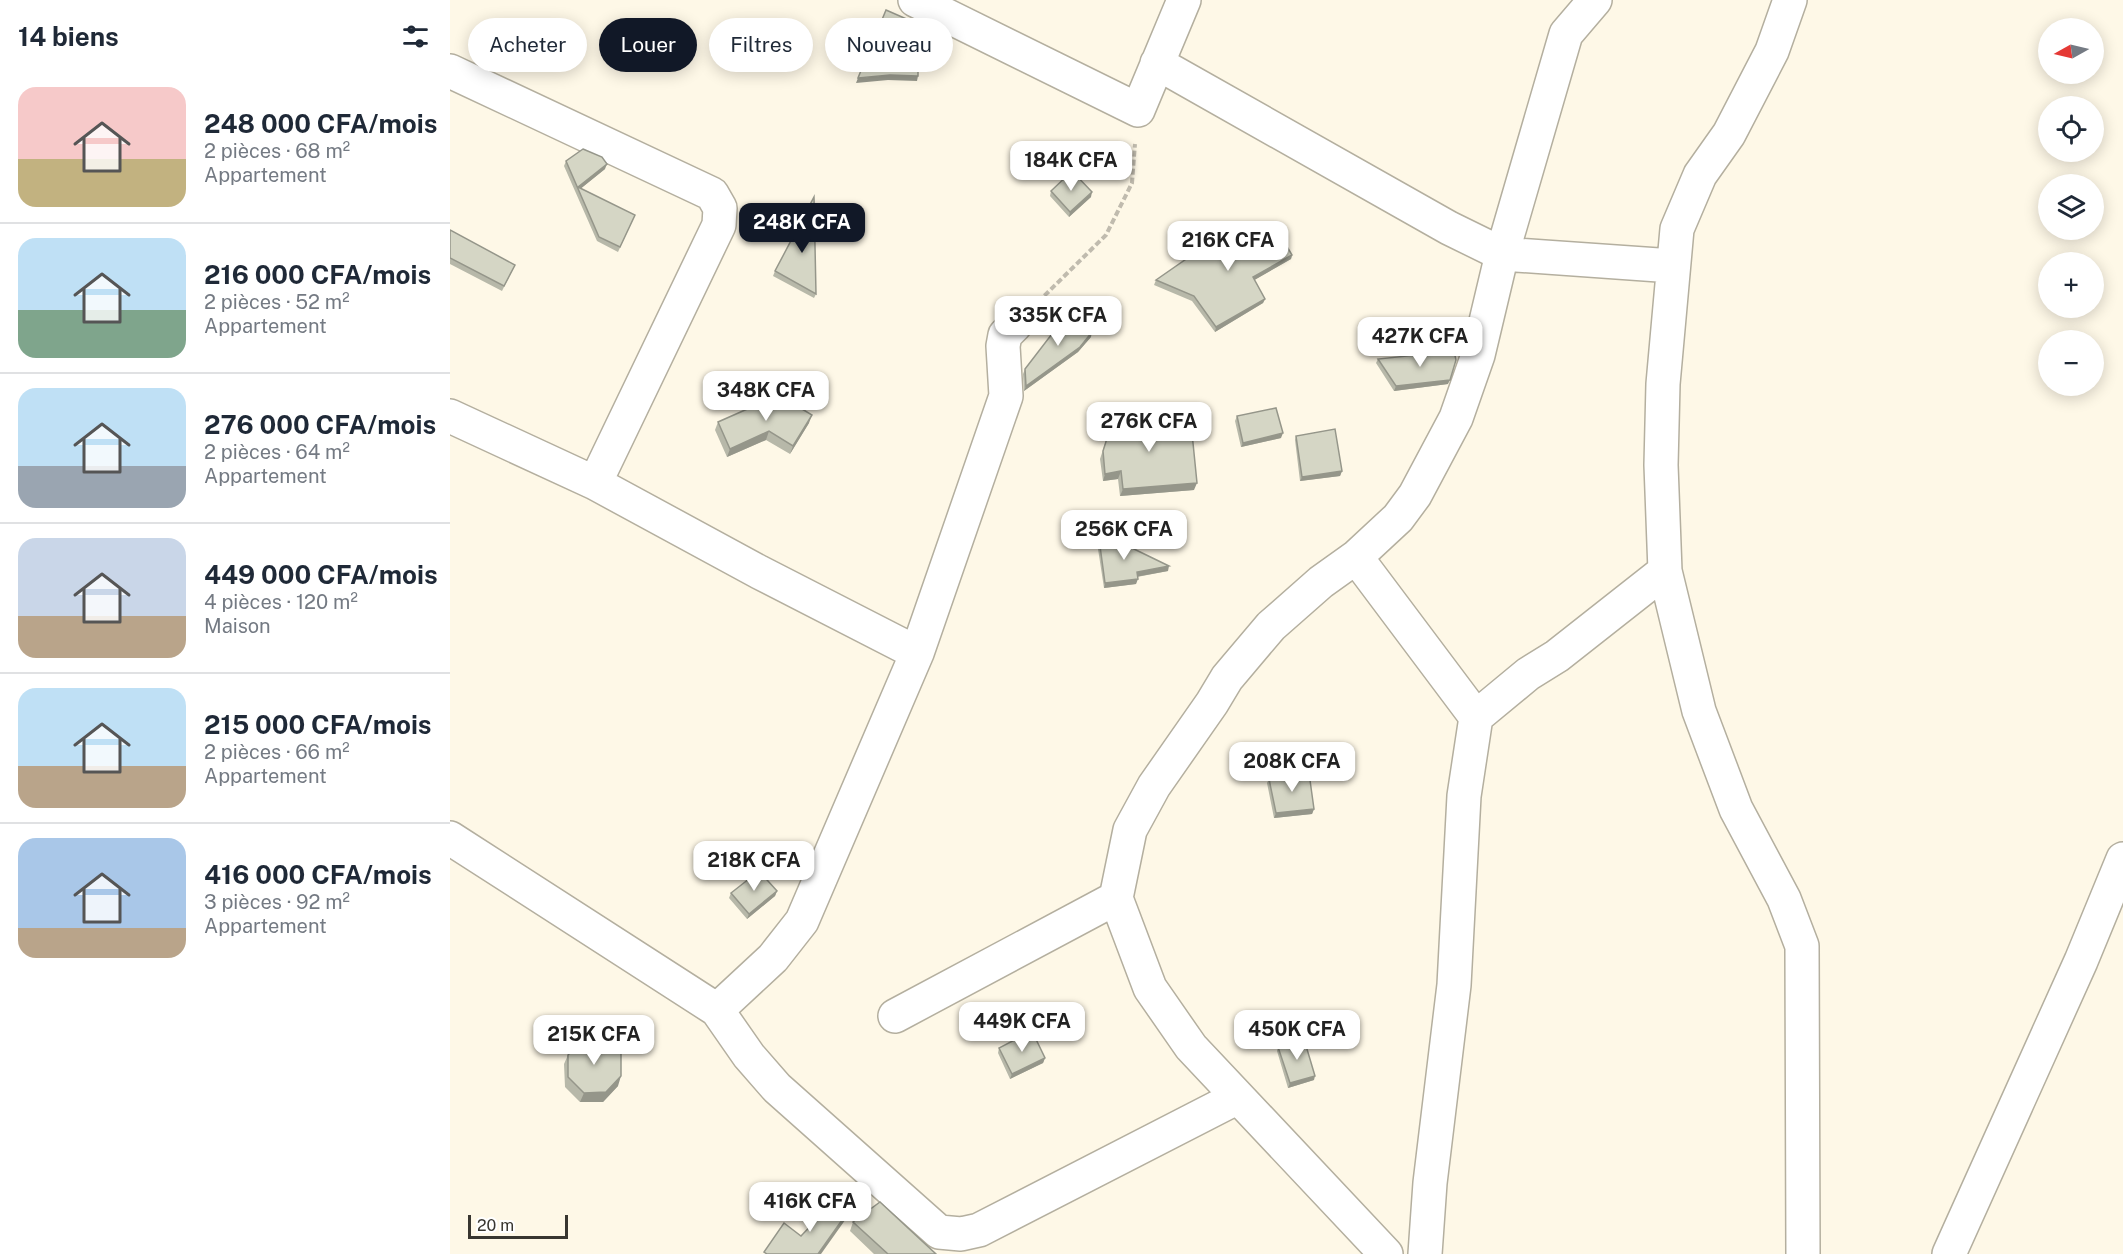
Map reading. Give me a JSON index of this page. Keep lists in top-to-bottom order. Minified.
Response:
{"scale_bar":"20 m","north":"left","page":{"heading":"14 biens","map_buttons":["+","−"],"chip":["Acheter","Louer","Filtres","Nouveau"],"list":[{"name":"248 000 CFA/mois","note":"2 pièces · 68 m² · Appartement"},{"name":"216 000 CFA/mois","note":"2 pièces · 52 m² · Appartement"},{"name":"276 000 CFA/mois","note":"2 pièces · 64 m² · Appartement"},{"name":"449 000 CFA/mois","note":"4 pièces · 120 m² · Maison"},{"name":"215 000 CFA/mois","note":"2 pièces · 66 m² · Appartement"},{"name":"416 000 CFA/mois","note":"3 pièces · 92 m² · Appartement"}],"price":["184K CFA","248K CFA","216K CFA","335K CFA","427K CFA","348K CFA","276K CFA","256K CFA","208K CFA","218K CFA","449K CFA","450K CFA","215K CFA","416K CFA"],"scale":"20 m"}}
